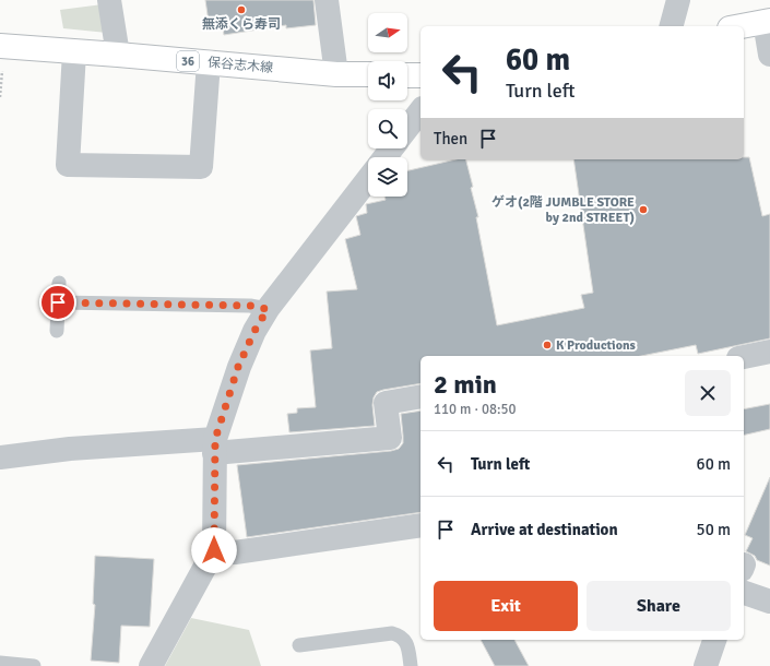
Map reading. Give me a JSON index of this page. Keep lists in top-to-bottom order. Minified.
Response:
{"streets":{"main road":["36","保谷志木線"]},"places":["無添くら寿司","ゲオ(2階 JUMBLE STORE by 2nd STREET)","K Productions"],"north":"right","page":{"turn":["60 m","Turn left"],"then":"Then","heading":["2 min","110 m · 08:50"],"list":[{"name":"Turn left","value":"60 m"},{"name":"Arrive at destination","value":"50 m"}],"buttons":["Exit","Share"]}}
